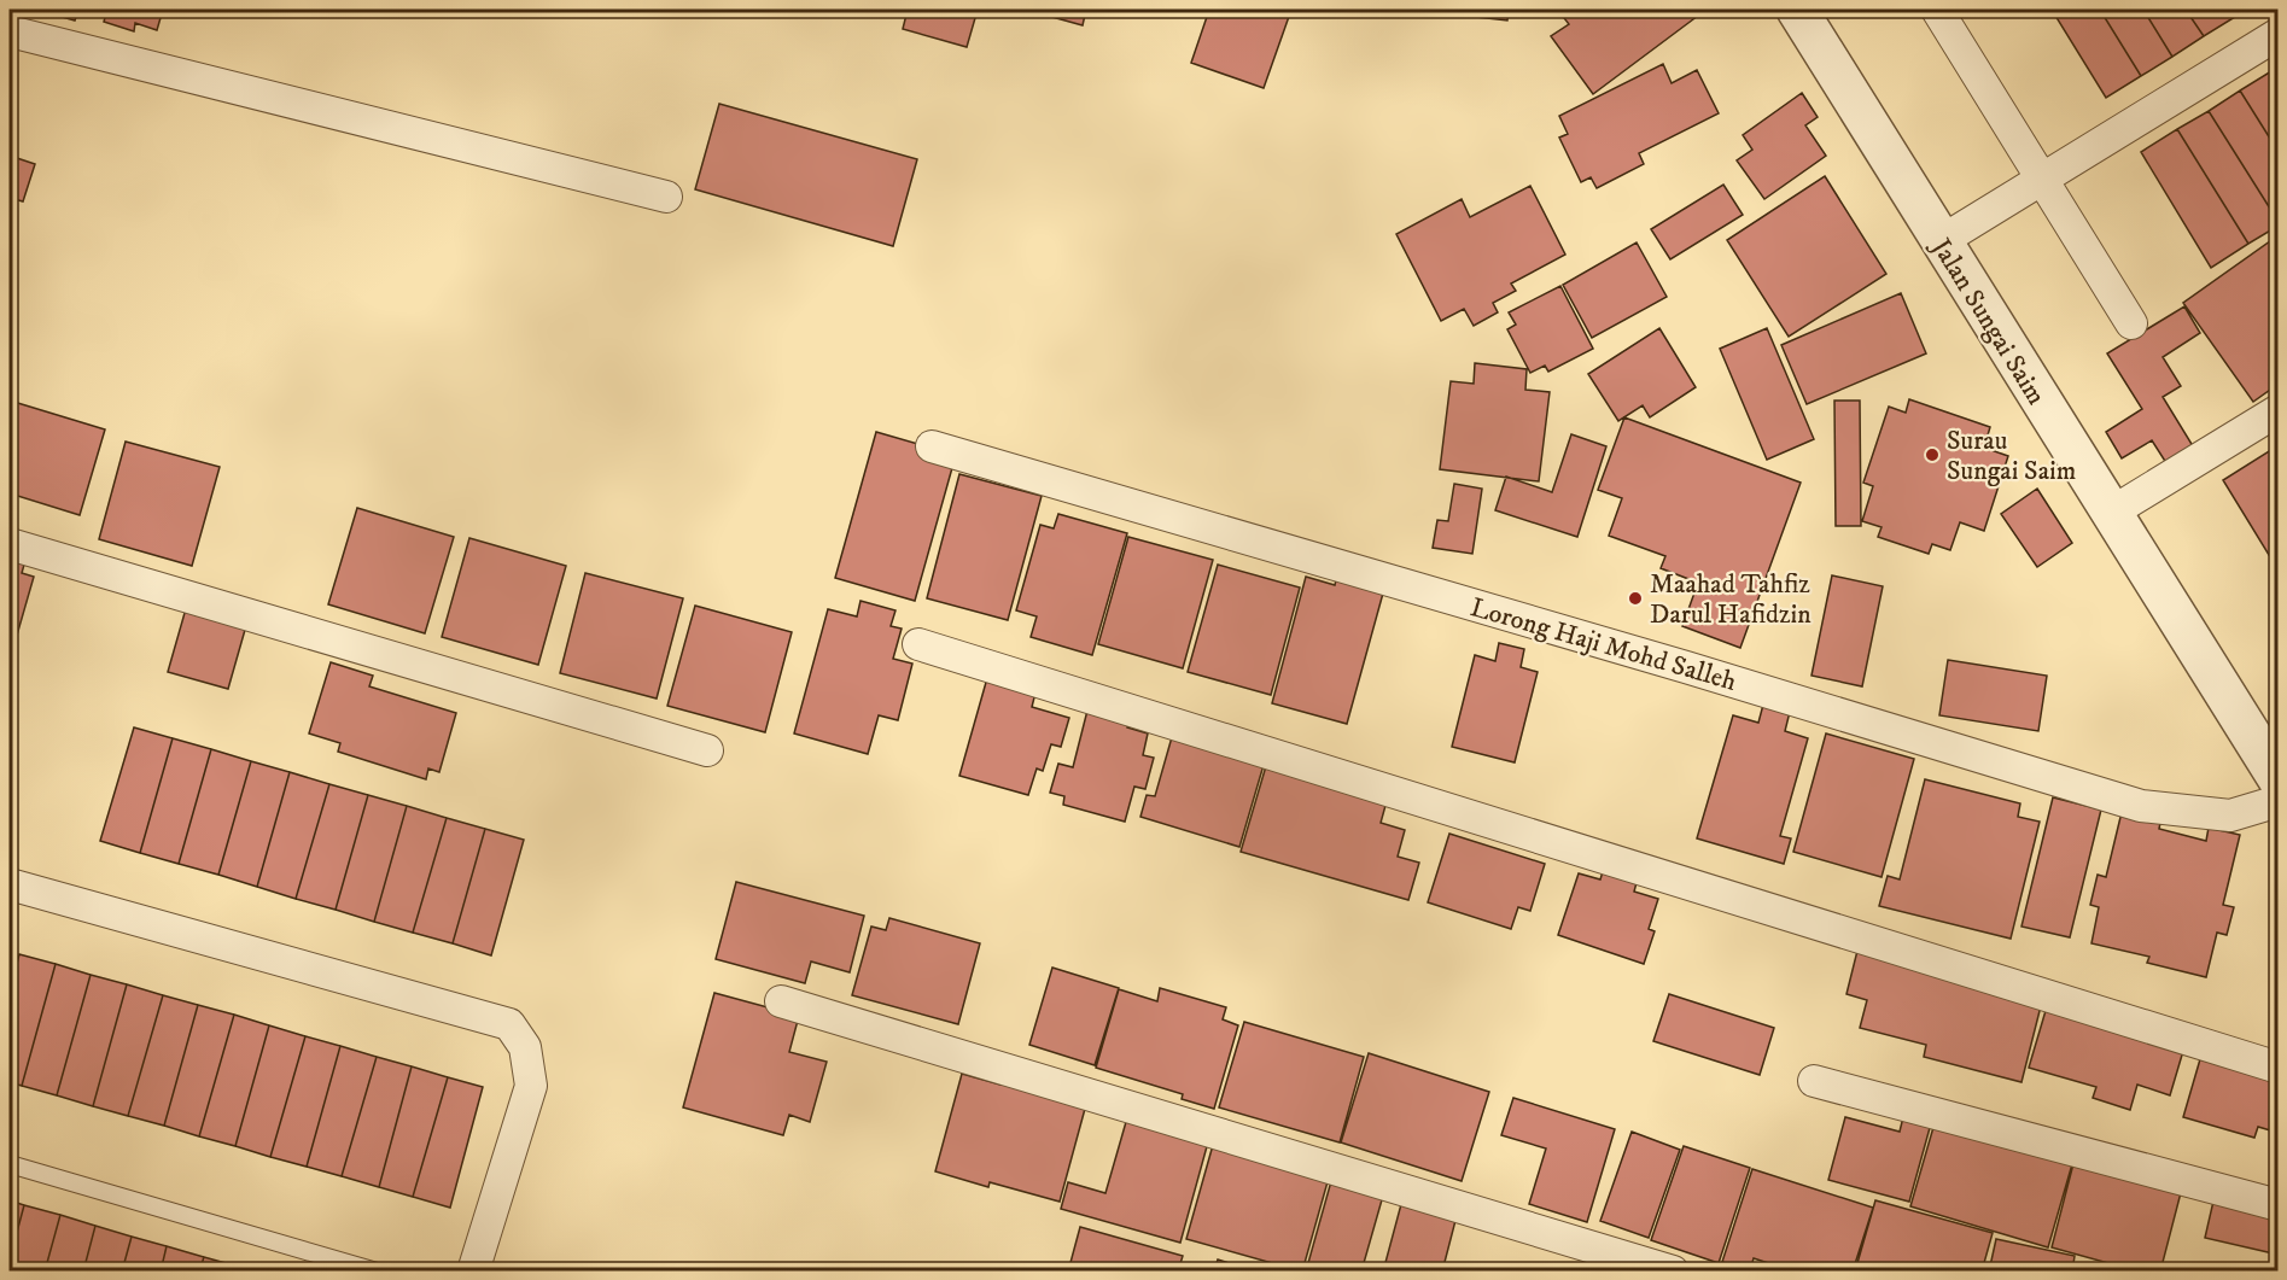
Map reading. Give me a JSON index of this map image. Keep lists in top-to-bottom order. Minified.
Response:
{"streets":{"street":["Jalan Sungai Saim","Lorong Haji Mohd Salleh"]},"places":["Surau Sungai Saim","Maahad Tahfiz Darul Hafidzin"]}
